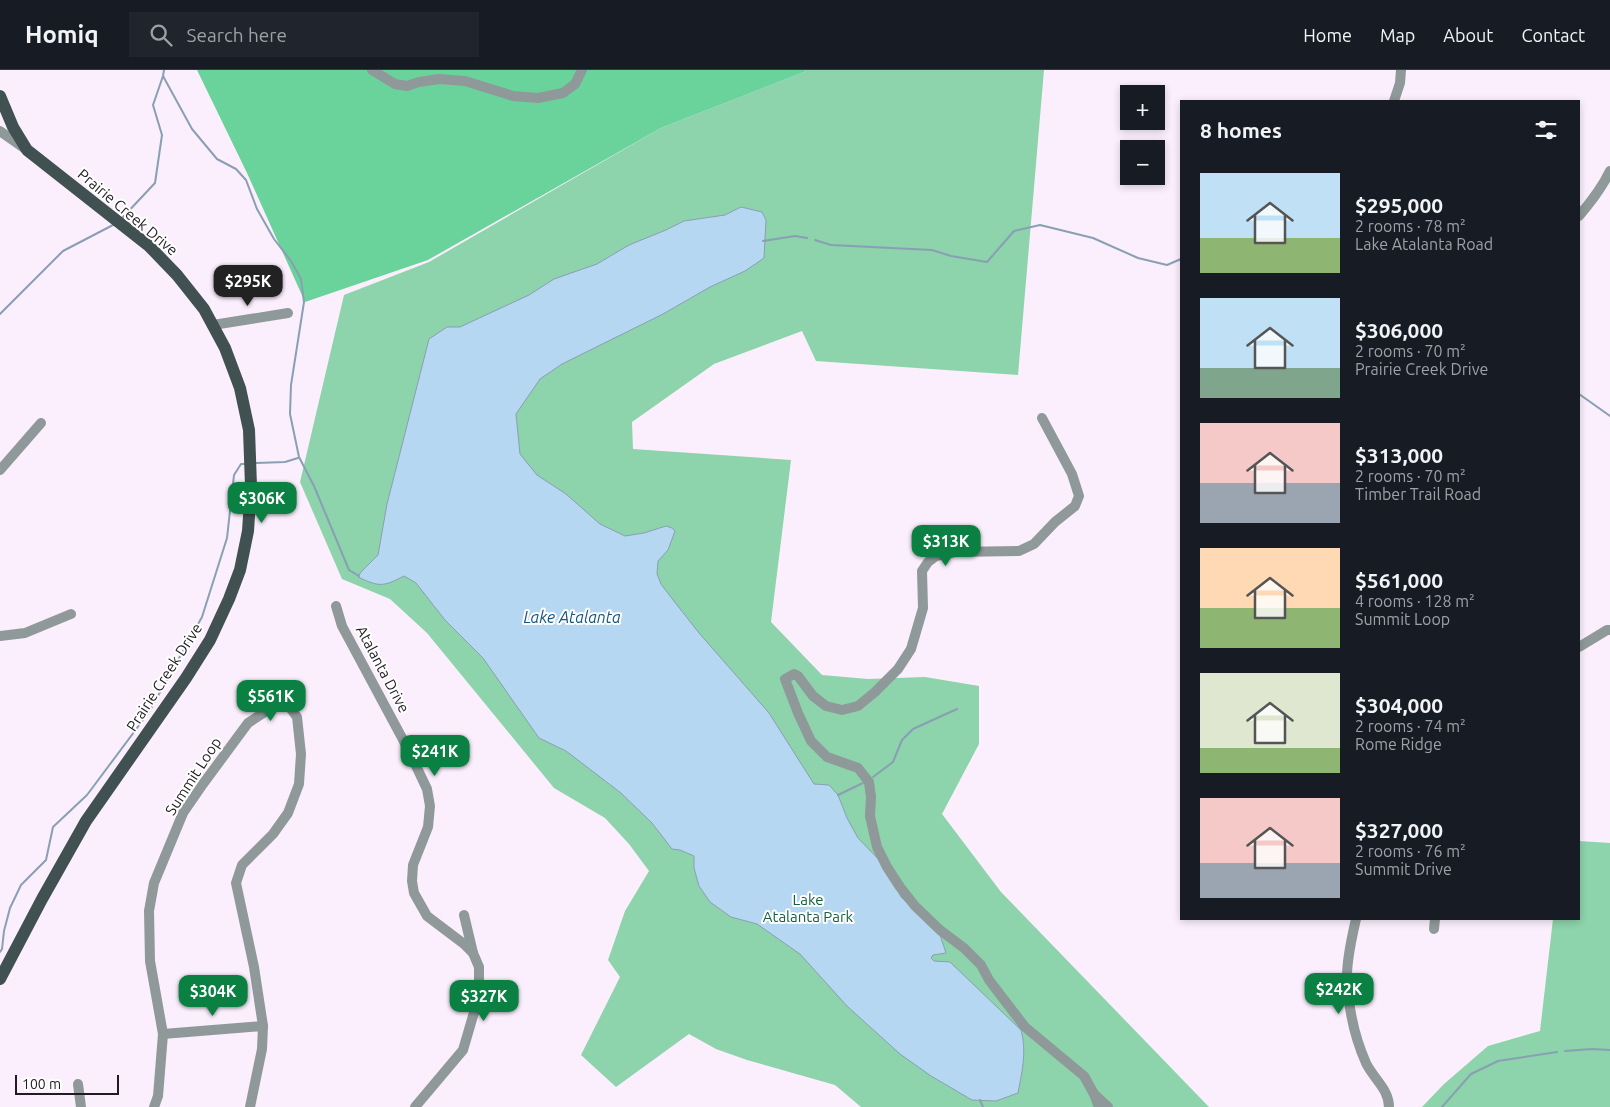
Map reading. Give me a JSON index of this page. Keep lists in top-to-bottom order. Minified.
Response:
{"streets":{"main road":["Prairie Creek Drive"],"street":["Atalanta Drive","Summit Loop"]},"water":["Lake Atalanta"],"parks":["Lake Atalanta Park"],"scale_bar":"100 m","page":{"header":"Homiq","search":"Search here","nav":["Home","Map","About","Contact"],"map_buttons":["+","−"],"heading":"8 homes","list":[{"name":"$295,000","note":"2 rooms · 78 m² · Lake Atalanta Road"},{"name":"$306,000","note":"2 rooms · 70 m² · Prairie Creek Drive"},{"name":"$313,000","note":"2 rooms · 70 m² · Timber Trail Road"},{"name":"$561,000","note":"4 rooms · 128 m² · Summit Loop"},{"name":"$304,000","note":"2 rooms · 74 m² · Rome Ridge"},{"name":"$327,000","note":"2 rooms · 76 m² · Summit Drive"}],"price":["$295K","$306K","$313K","$561K","$241K","$242K","$304K","$327K"],"scale":"100 m"}}
